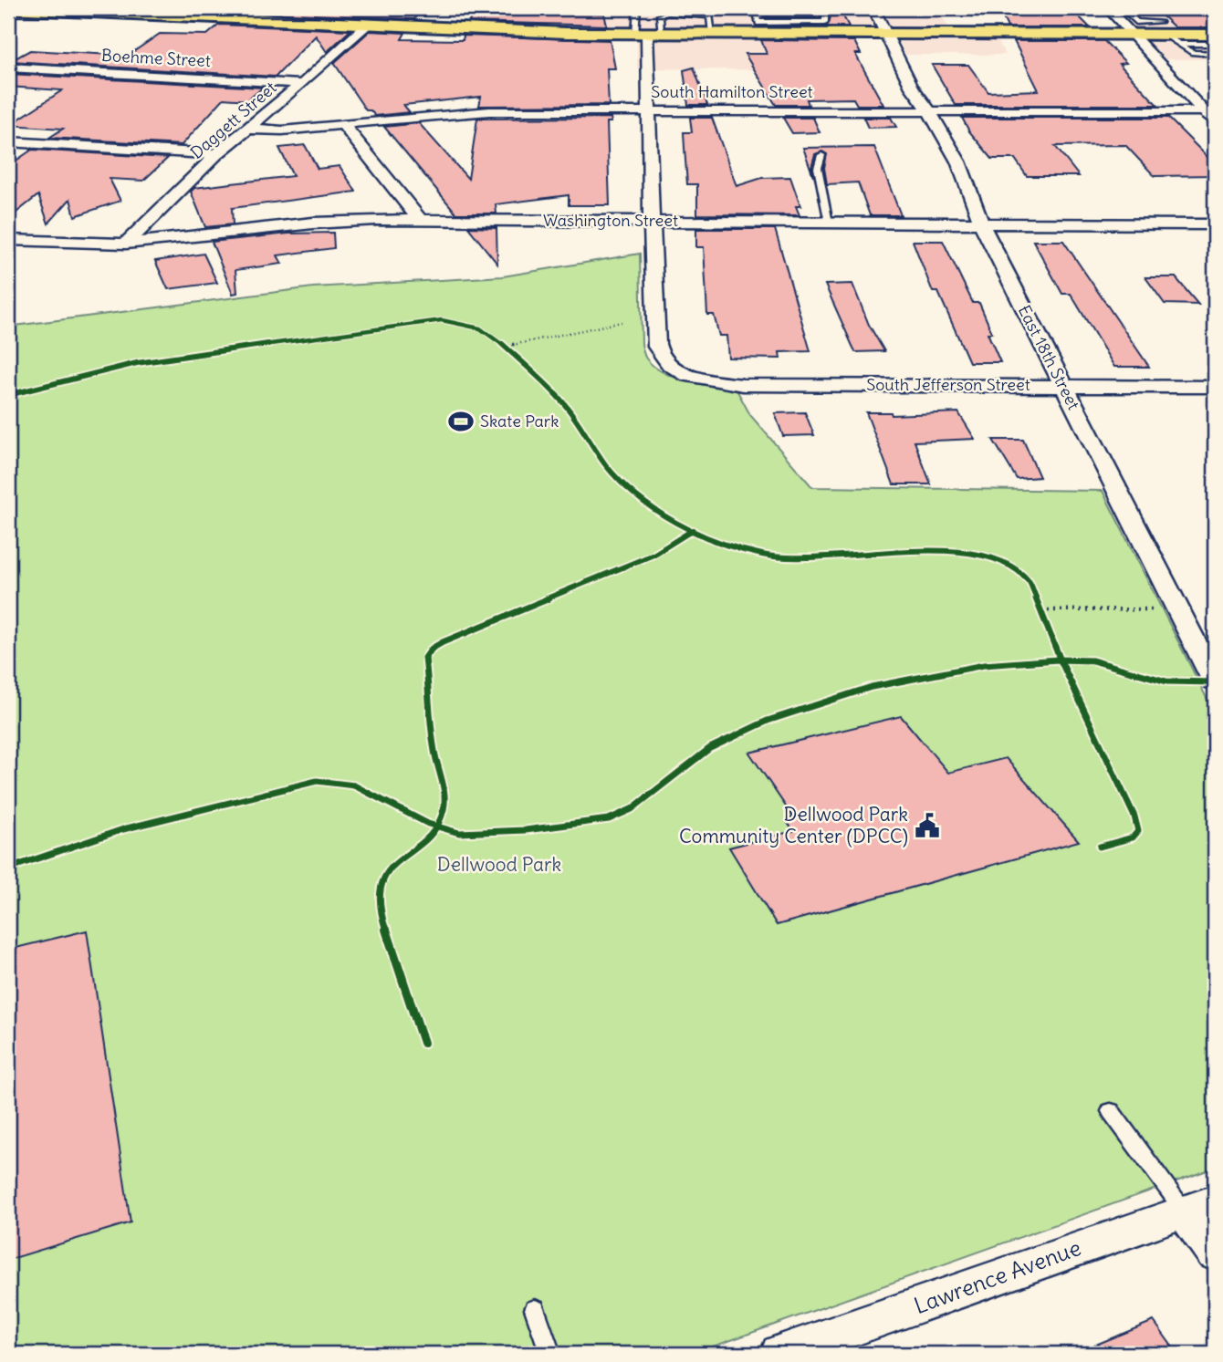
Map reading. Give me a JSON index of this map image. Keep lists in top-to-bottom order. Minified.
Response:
{"streets":{"street":["Boehme Street","South Hamilton Street","Daggett Street","Washington Street","East 18th Street","South Jefferson Street","Lawrence Avenue"]},"crossings":[["Boehme Street","Daggett Street"],["South Hamilton Street","Daggett Street"],["South Hamilton Street","East 18th Street"],["Daggett Street","Washington Street"],["Washington Street","East 18th Street"],["Washington Street","South Jefferson Street"],["East 18th Street","South Jefferson Street"]],"parks":["Dellwood Park"],"places":{"sports":["Skate Park"],"public building":["Dellwood Park Community Center (DPCC)"]}}
